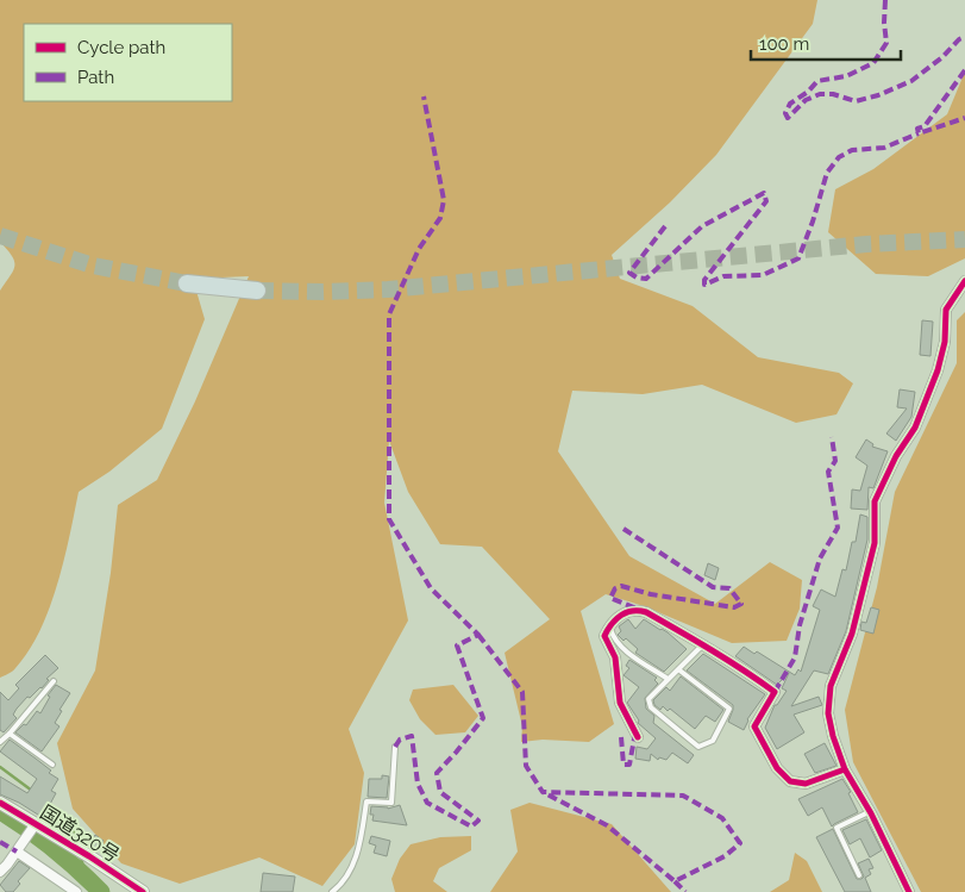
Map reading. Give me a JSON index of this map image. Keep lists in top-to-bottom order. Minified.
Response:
{"streets":{"street":["国道320号"]},"legend":["Cycle path","Path"],"scale_bar":"100 m"}
